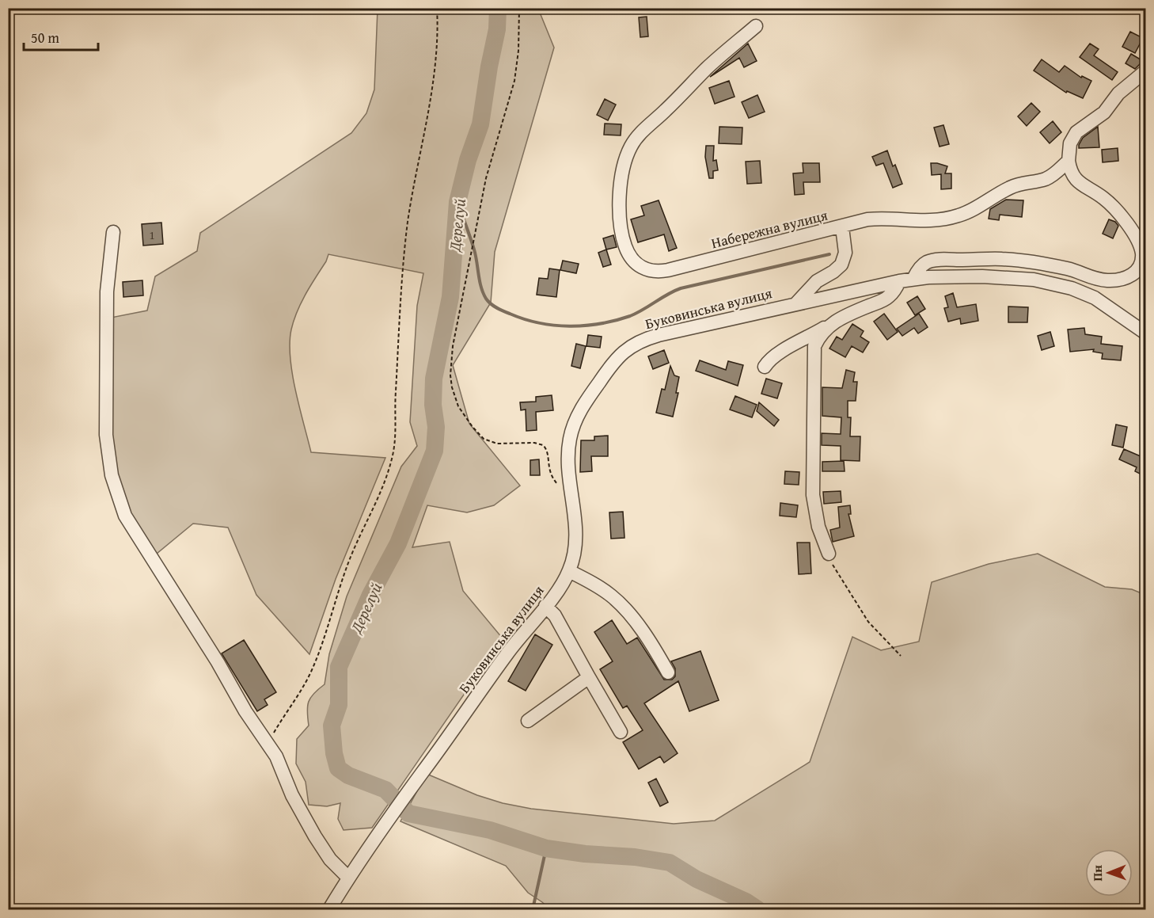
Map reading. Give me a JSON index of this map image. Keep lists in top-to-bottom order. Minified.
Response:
{"streets":{"street":["Набережна вулиця","Буковинська вулиця"]},"water":["Дерелуй"],"house_numbers":["1"],"scale_bar":"50 m","north":"left"}
